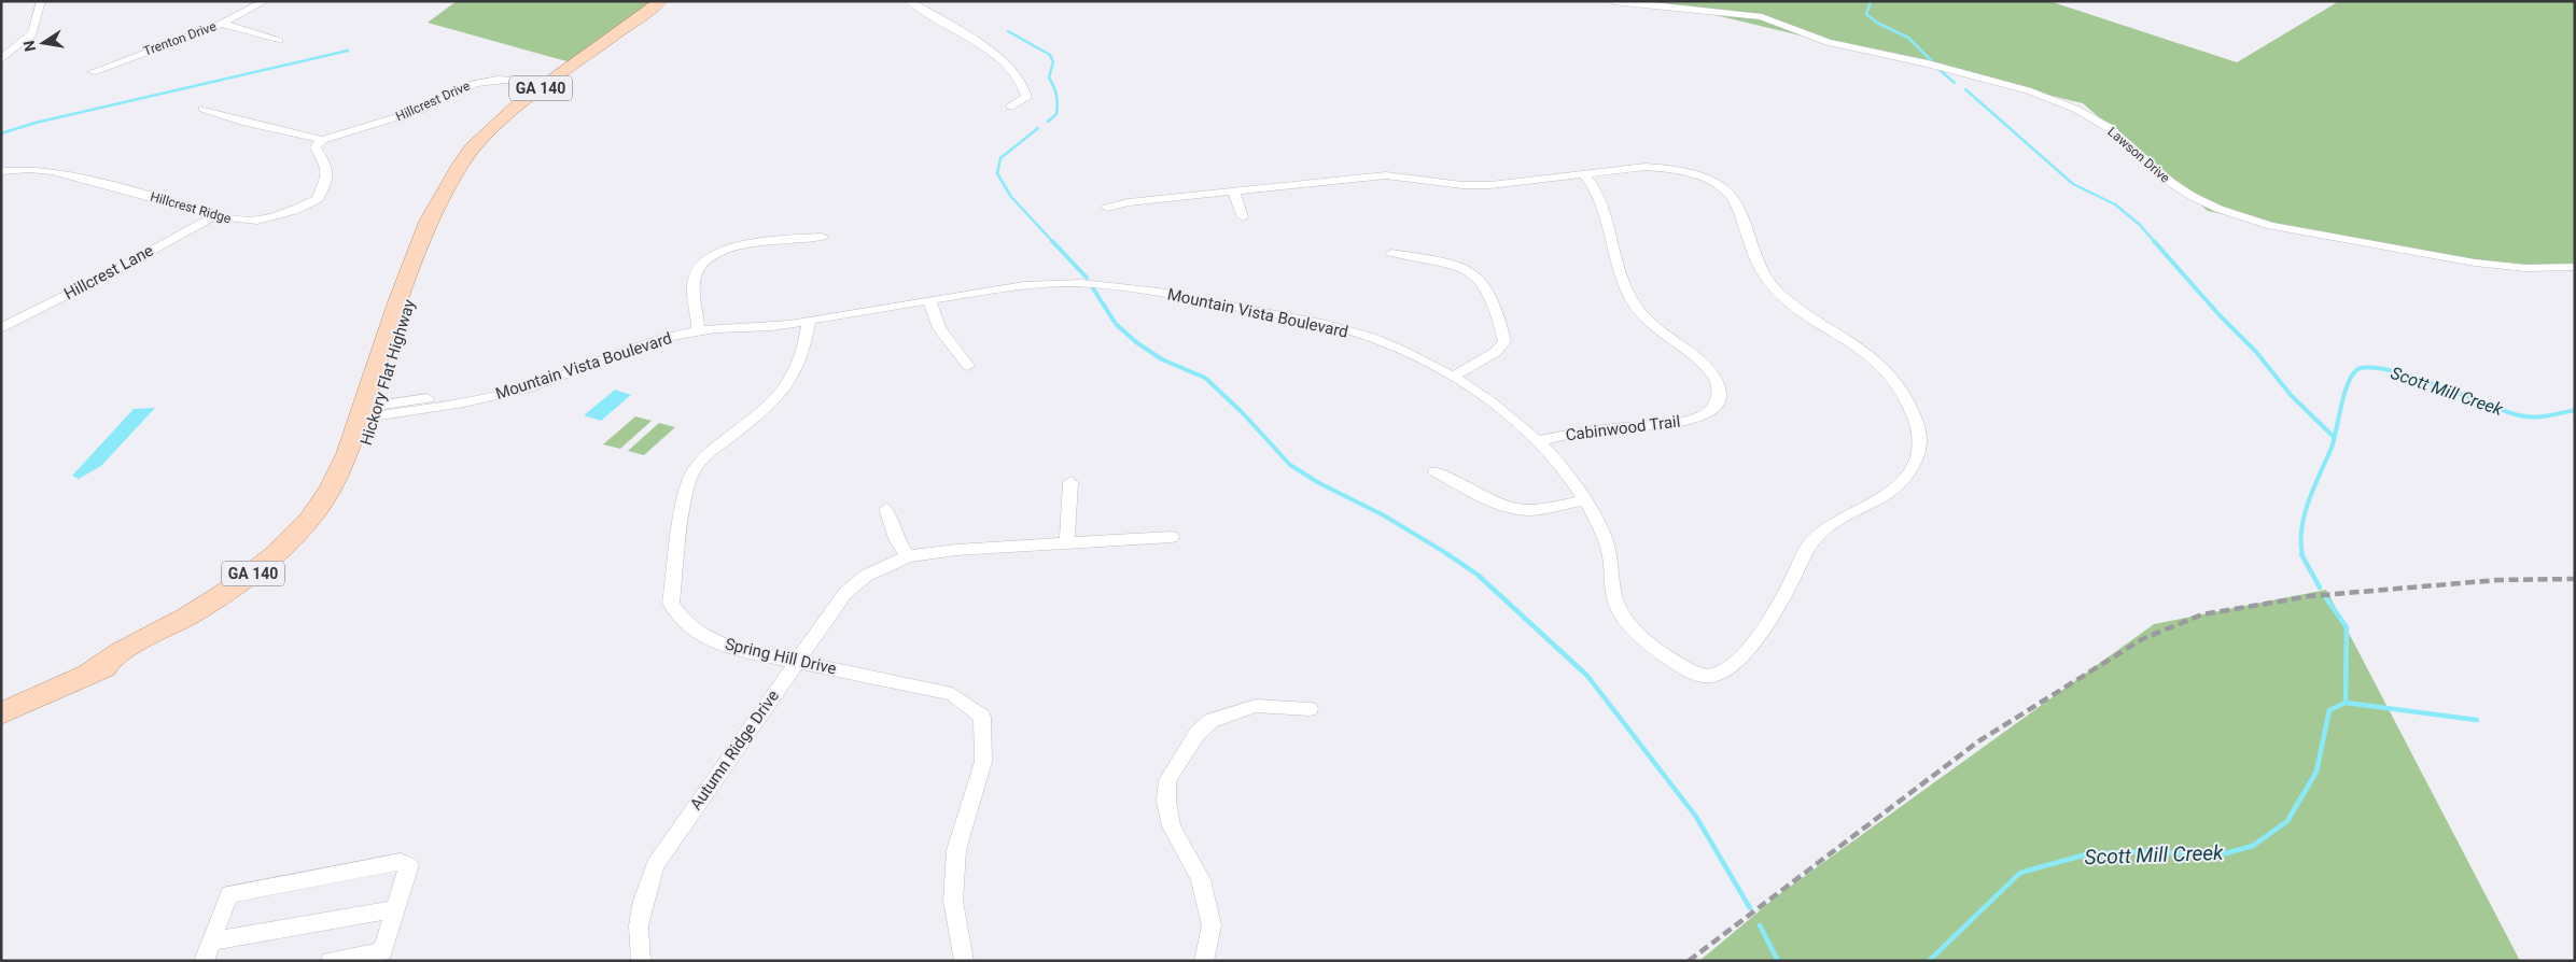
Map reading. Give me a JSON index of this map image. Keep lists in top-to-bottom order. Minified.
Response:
{"streets":{"main road":["GA 140","Hickory Flat Highway"],"street":["Trenton Drive","Hillcrest Drive","Lawson Drive","Hillcrest Ridge","Hillcrest Lane","Mountain Vista Boulevard","Cabinwood Trail","Spring Hill Drive","Autumn Ridge Drive"]},"crossings":[["Hillcrest Drive","Hillcrest Ridge"],["Hillcrest Drive","Hickory Flat Highway"],["Hillcrest Ridge","Hillcrest Lane"],["Mountain Vista Boulevard","Hickory Flat Highway"],["Mountain Vista Boulevard","Cabinwood Trail"],["Mountain Vista Boulevard","Spring Hill Drive"],["Spring Hill Drive","Autumn Ridge Drive"]],"water":["Scott Mill Creek"],"north":"left"}
